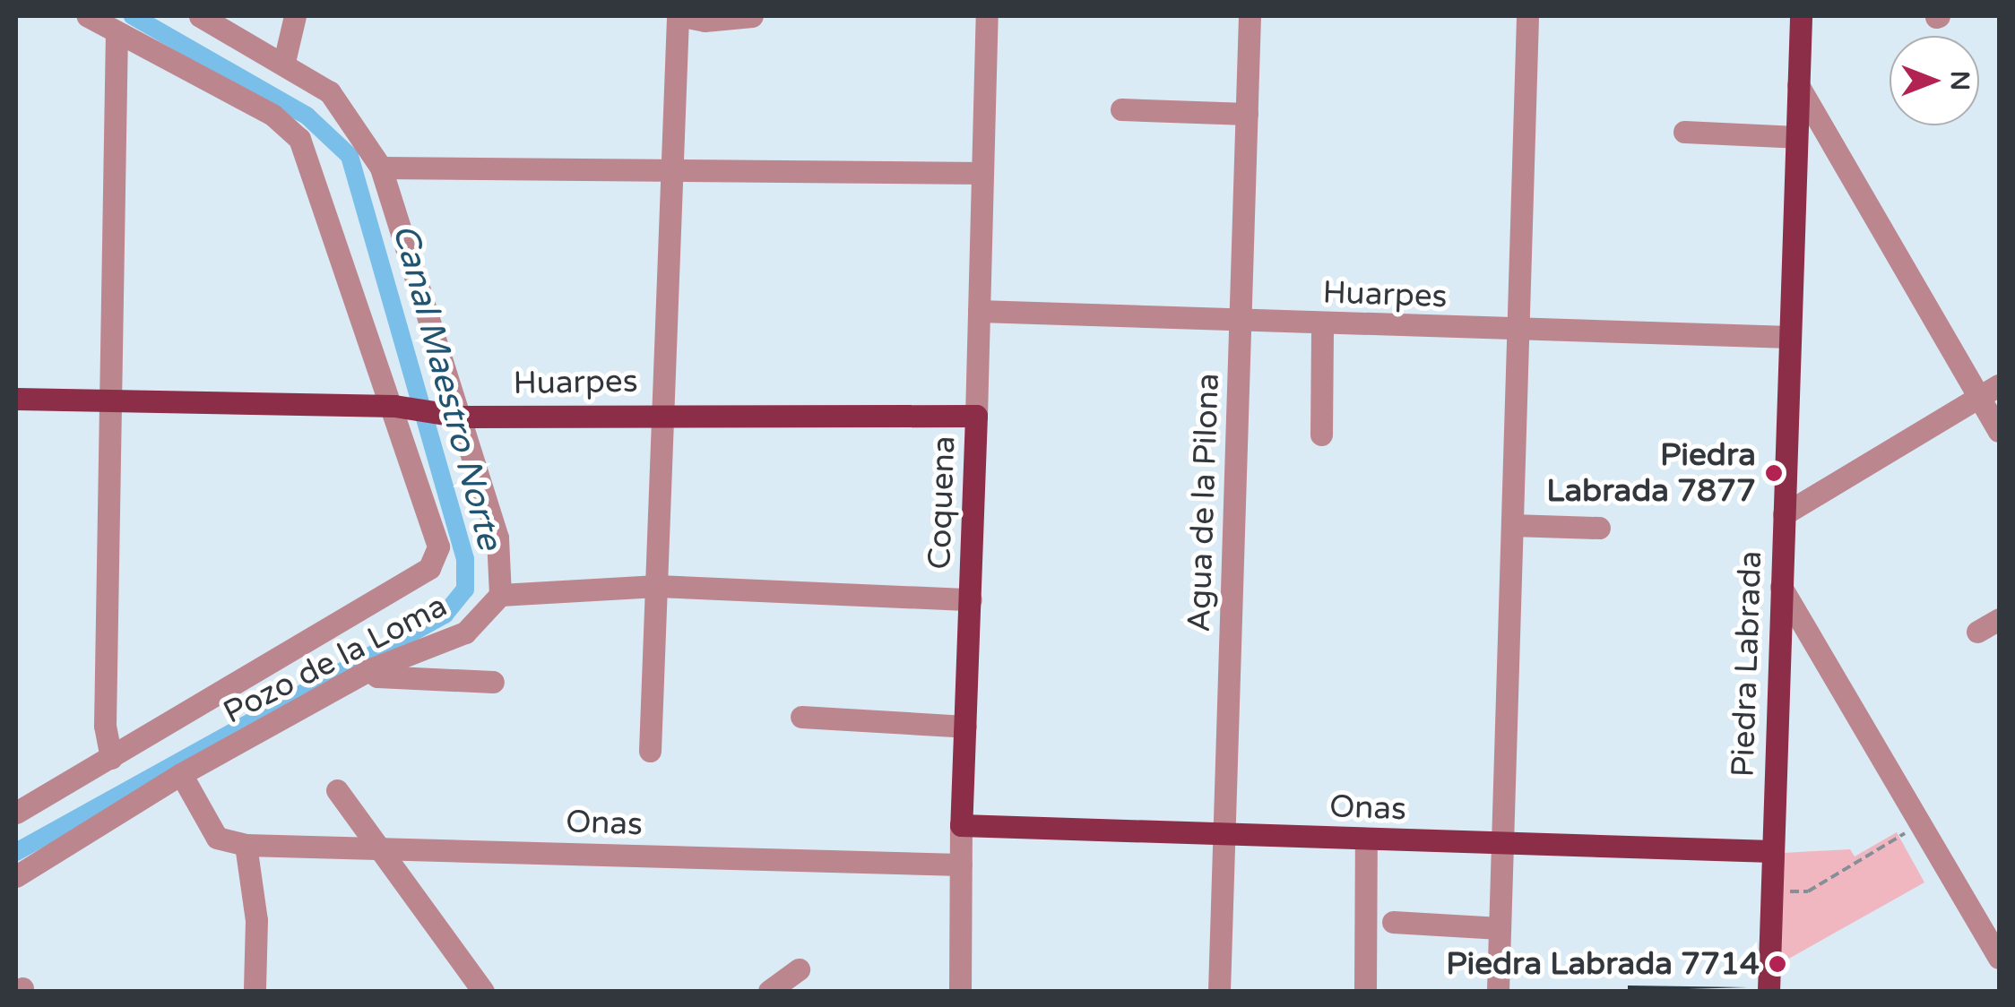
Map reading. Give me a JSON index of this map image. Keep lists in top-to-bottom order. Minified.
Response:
{"streets":{"main road":["Huarpes","Coquena","Piedra Labrada","Onas"],"street":["Agua de la Pilona","Pozo de la Loma"]},"crossings":[["Huarpes","Coquena"],["Huarpes","Agua de la Pilona"],["Huarpes","Pozo de la Loma"],["Huarpes","Piedra Labrada"],["Coquena","Onas"],["Agua de la Pilona","Onas"],["Piedra Labrada","Onas"]],"water":["Canal Maestro Norte"],"places":["Piedra Labrada 7877","Piedra Labrada 7714"],"north":"right"}
